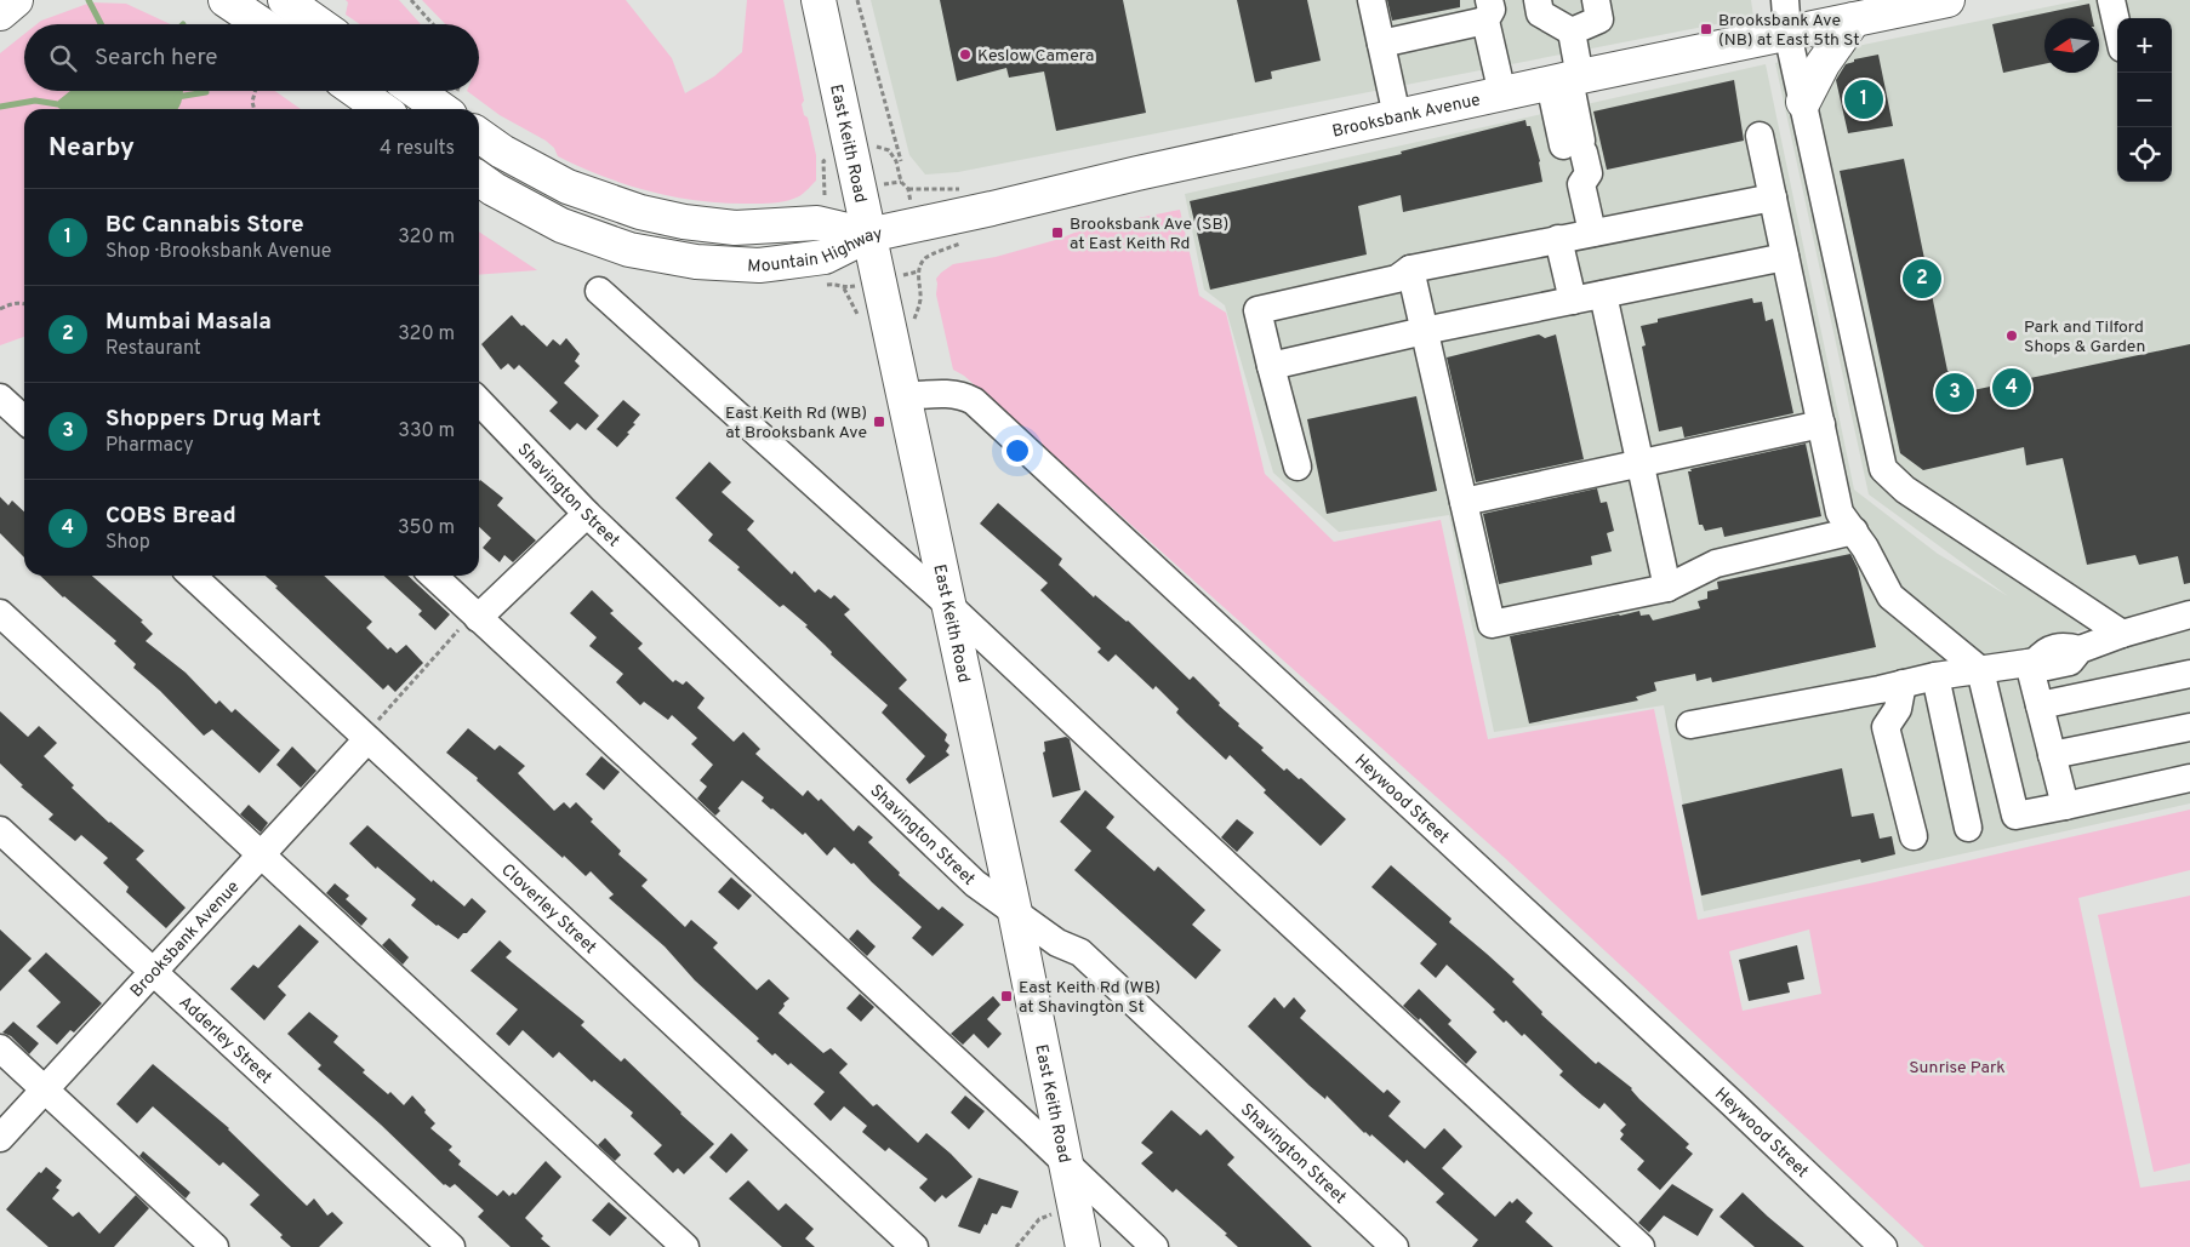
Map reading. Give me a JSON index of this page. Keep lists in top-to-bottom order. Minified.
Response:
{"streets":{"main road":["Brooksbank Avenue","East Keith Road","Mountain Highway"],"street":["Shavington Street","Heywood Street","Cloverley Street","Adderley Street"]},"crossings":[["Brooksbank Avenue","East Keith Road"],["Brooksbank Avenue","Mountain Highway"],["Brooksbank Avenue","Cloverley Street"],["Brooksbank Avenue","Adderley Street"],["East Keith Road","Mountain Highway"],["East Keith Road","Shavington Street"],["East Keith Road","Heywood Street"]],"parks":["Sunrise Park"],"places":{"transit":["Brooksbank Ave (NB) at East 5th St","Brooksbank Ave (SB) at East Keith Rd","East Keith Rd (WB) at Brooksbank Ave","East Keith Rd (WB) at Shavington St"],"other":["Keslow Camera","Park and Tilford Shops & Garden"]},"north":"left","page":{"map_buttons":["+","−"],"search":"Search here","pins":["1","2","4","3"],"heading":["Nearby","4 results"],"list":[{"mark":"1","name":"BC Cannabis Store","note":"Shop · Brooksbank Avenue","value":"320 m"},{"mark":"2","name":"Mumbai Masala","note":"Restaurant","value":"320 m"},{"mark":"3","name":"Shoppers Drug Mart","note":"Pharmacy","value":"330 m"},{"mark":"4","name":"COBS Bread","note":"Shop","value":"350 m"}]}}
